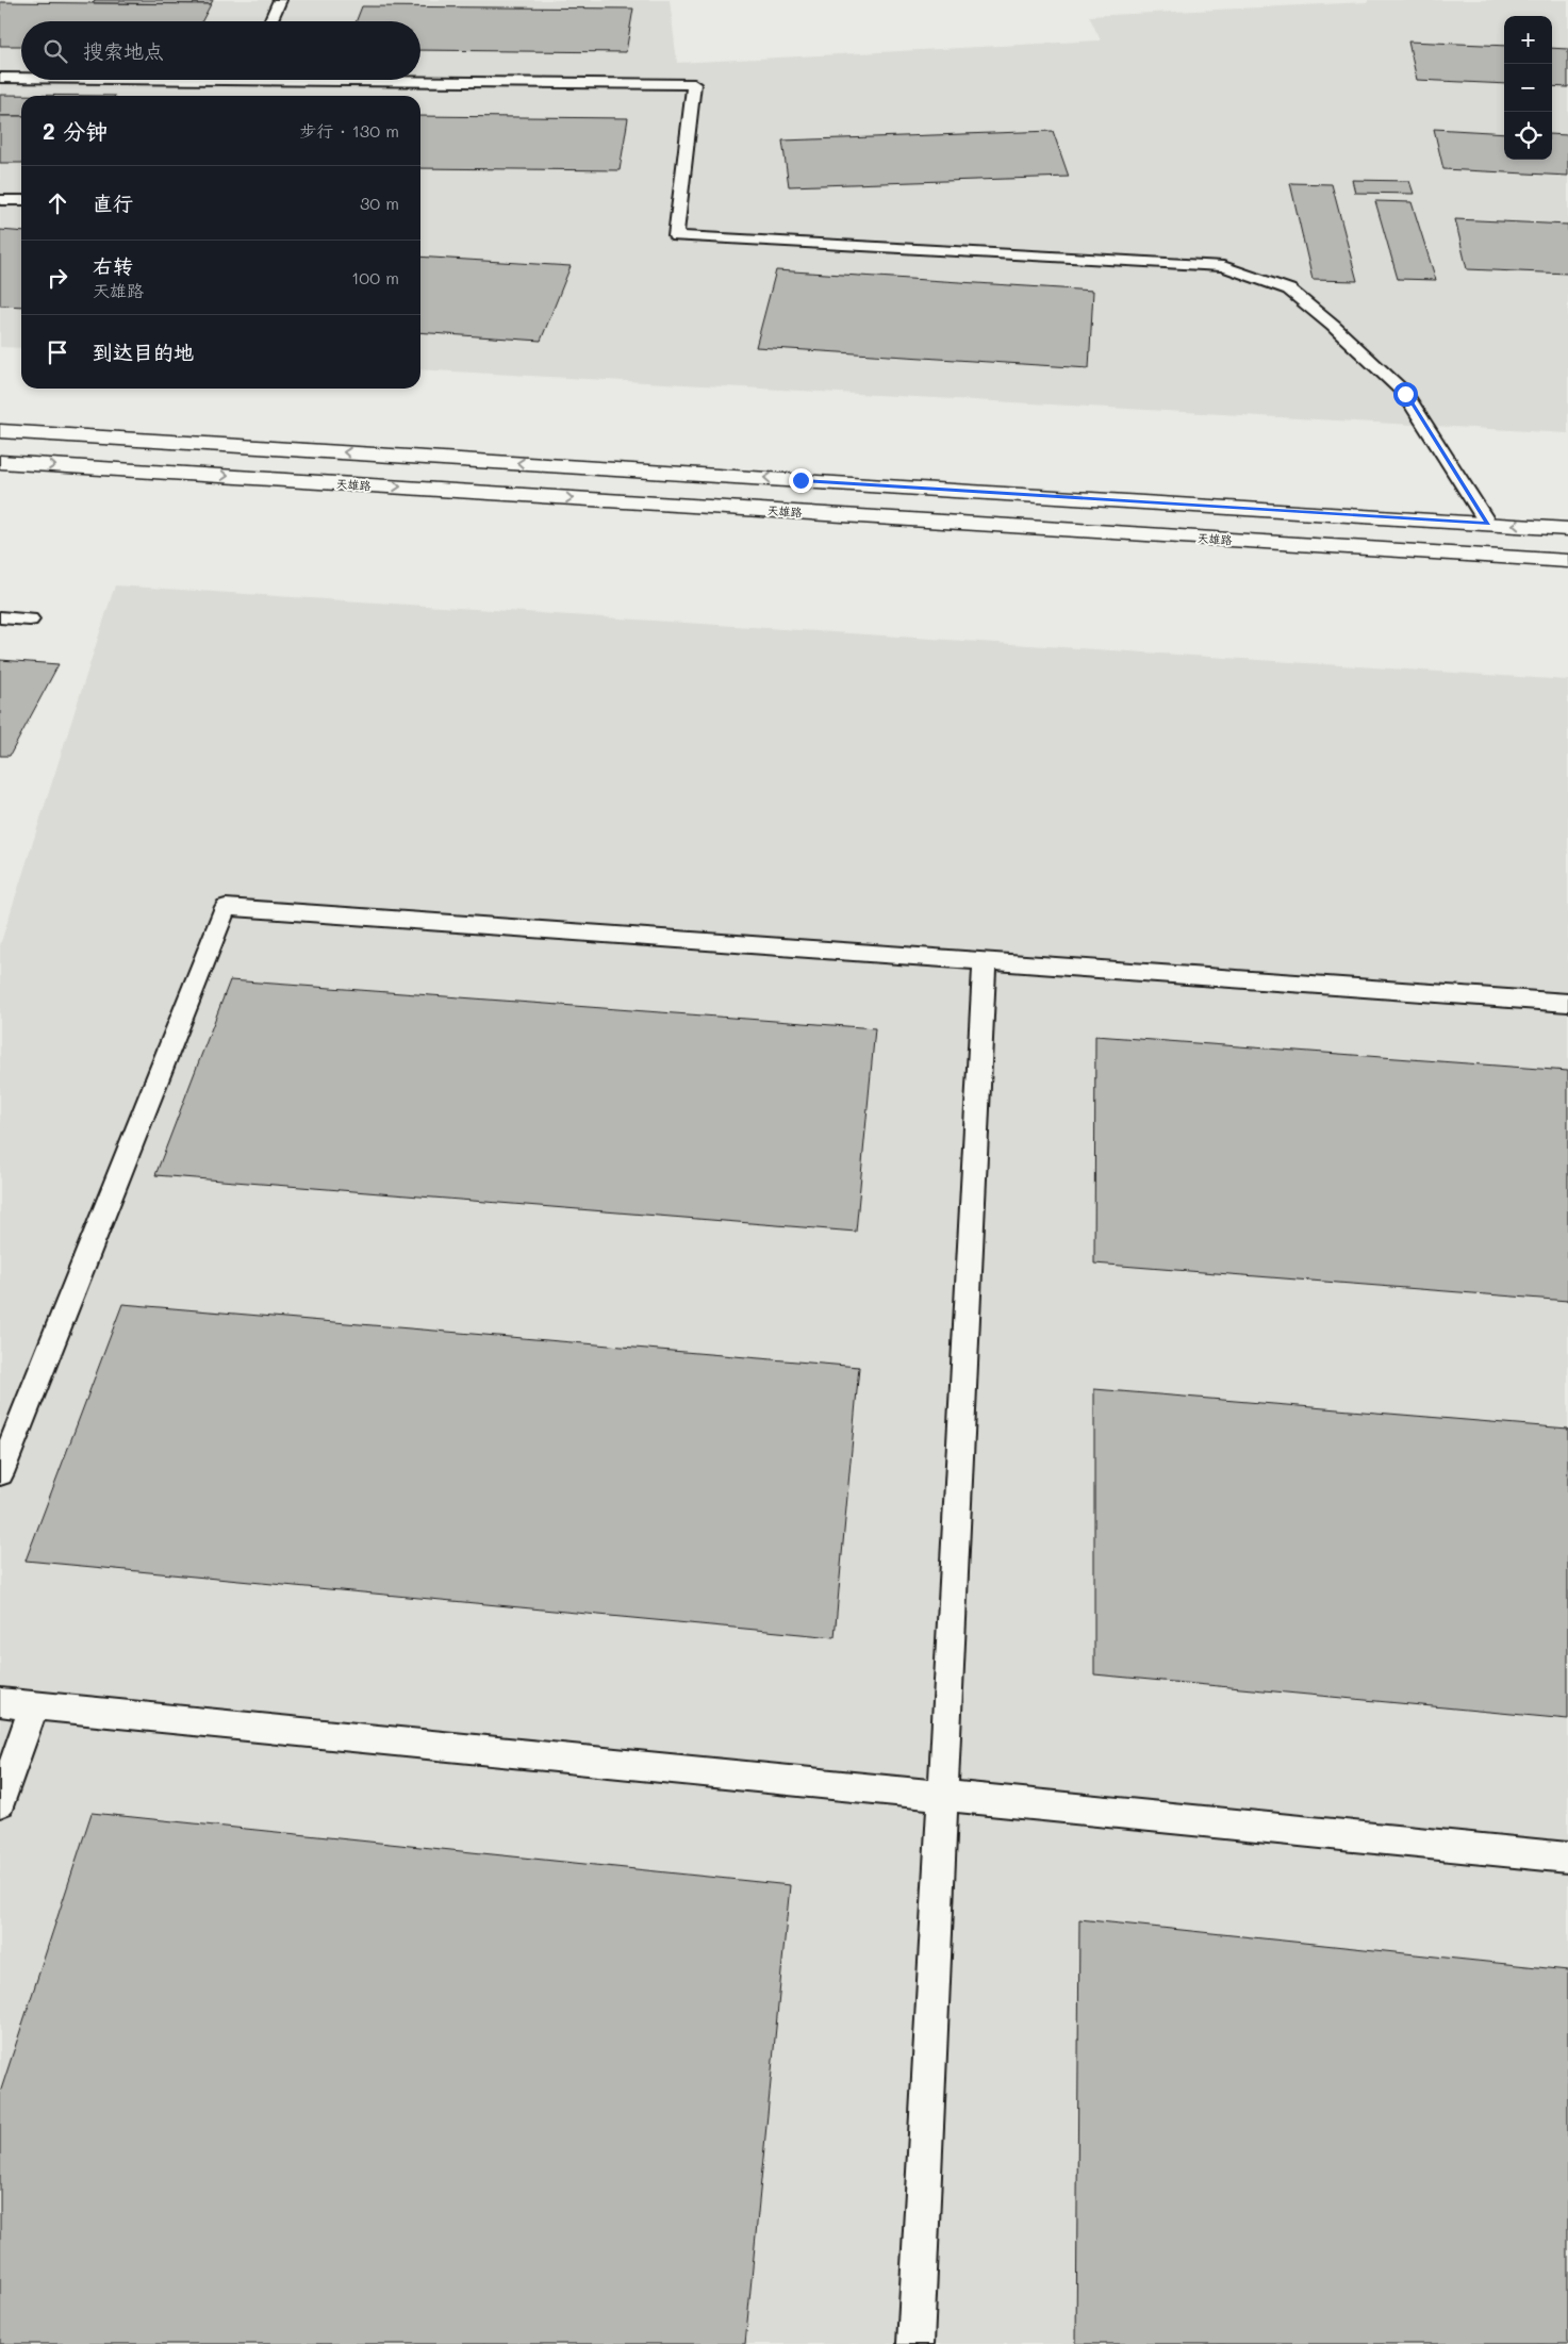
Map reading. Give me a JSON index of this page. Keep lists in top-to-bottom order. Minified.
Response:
{"streets":{"main road":["天雄路"]},"page":{"map_buttons":["+","−"],"search":"搜索地点","heading":["2 分钟","步行 · 130 m"],"list":[["直行","30 m"],["右转","天雄路","100 m"],"到达目的地"]}}
